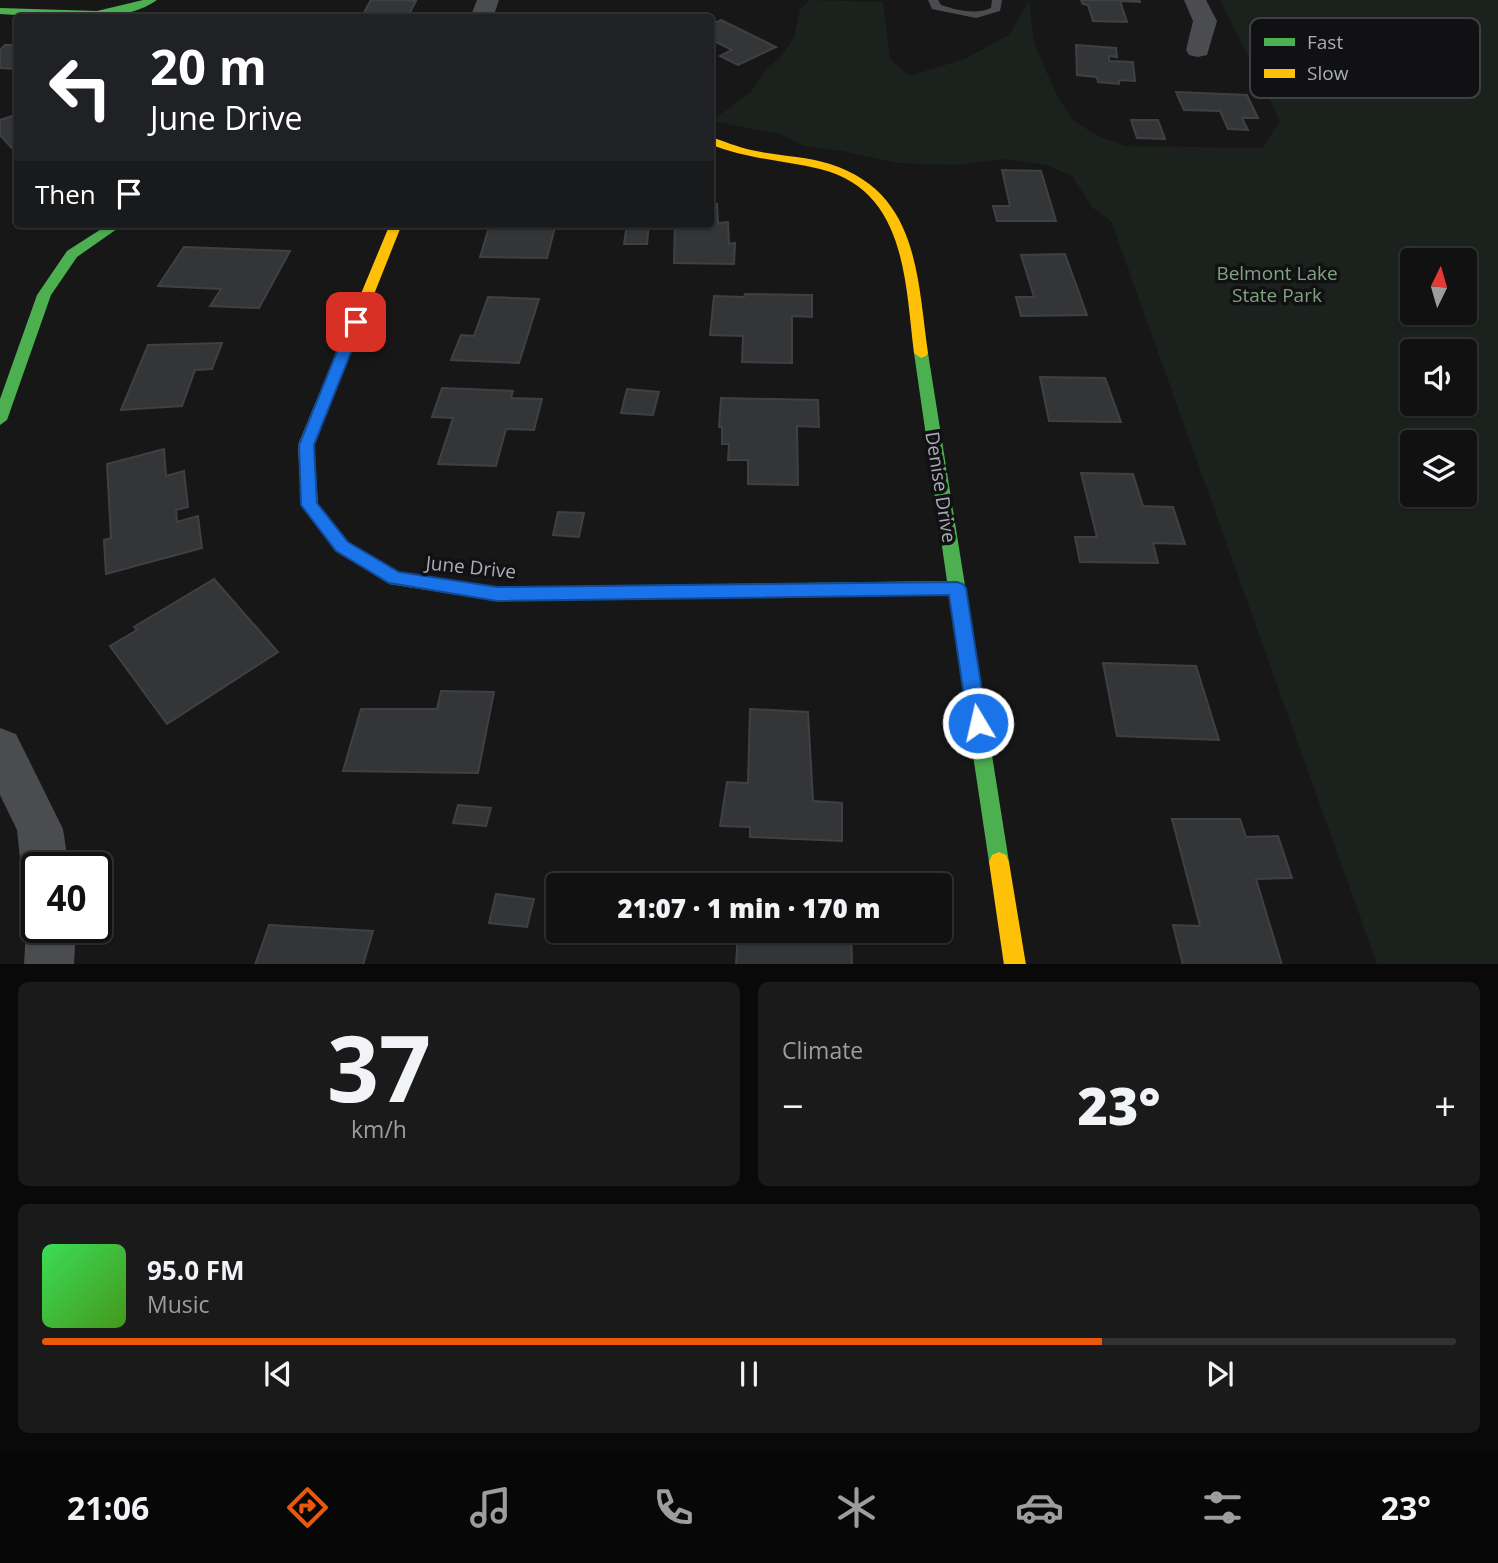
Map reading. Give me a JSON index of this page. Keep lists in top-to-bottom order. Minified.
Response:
{"streets":{"street":["Denise Drive","June Drive"]},"crossings":[["Denise Drive","June Drive"]],"parks":["Belmont Lake State Park"],"legend":["Fast","Slow"],"north":"top","page":{"turn":["20 m","June Drive"],"then":"Then","limit":"40","trip":"21:07 · 1 min · 170 m","tile":[["37","km/h"],"Climate"],"heat":["−","23°","+"],"song":["95.0 FM","Music"],"tabs":["21:06","23°"]}}
